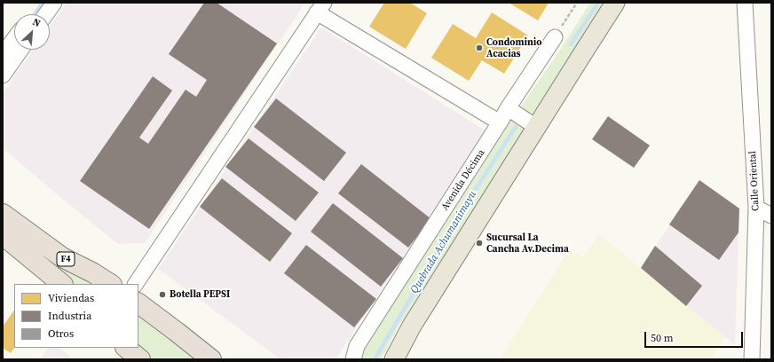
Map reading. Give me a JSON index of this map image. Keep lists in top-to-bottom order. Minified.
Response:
{"streets":{"highway":["F4"],"street":["Avenida Décima","Calle Oriental"]},"water":["Quebrada Achumanimayu"],"places":["Condominio Acacias","Sucursal La Cancha Av.Decima","Botella PEPSI"],"legend":["Viviendas","Industria","Otros"],"scale_bar":"50 m","north":"top right"}
